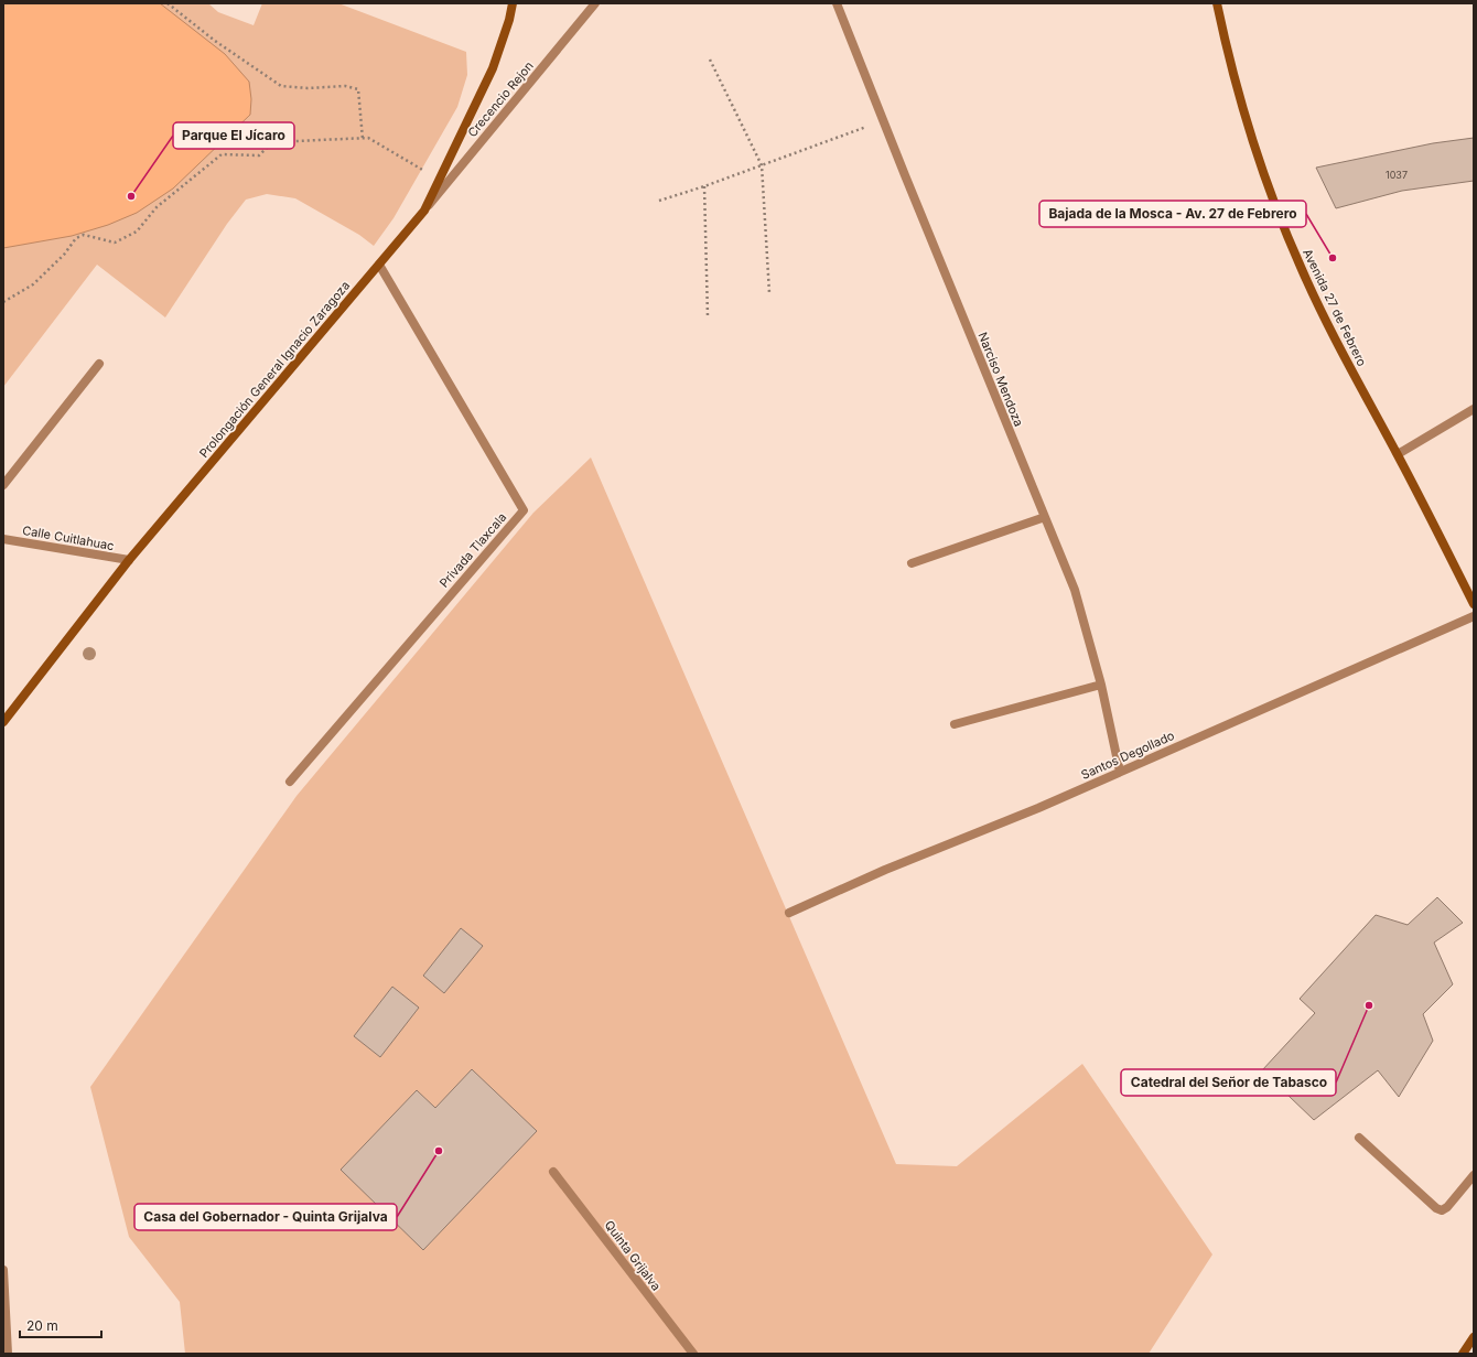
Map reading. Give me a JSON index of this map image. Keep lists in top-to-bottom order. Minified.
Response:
{"streets":{"street":["Crecencio Rejon","Avenida 27 de Febrero","Prolongación General Ignacio Zaragoza","Narciso Mendoza","Calle Cuitlahuac","Privada Tlaxcala","Santos Degollado","Quinta Grijalva"]},"crossings":[["Crecencio Rejon","Prolongación General Ignacio Zaragoza"],["Prolongación General Ignacio Zaragoza","Calle Cuitlahuac"],["Prolongación General Ignacio Zaragoza","Privada Tlaxcala"],["Narciso Mendoza","Santos Degollado"]],"places":["Parque El Jícaro","Bajada de la Mosca - Av. 27 de Febrero","Catedral del Señor de Tabasco","Casa del Gobernador - Quinta Grijalva"],"house_numbers":["1037"],"scale_bar":"20 m"}
